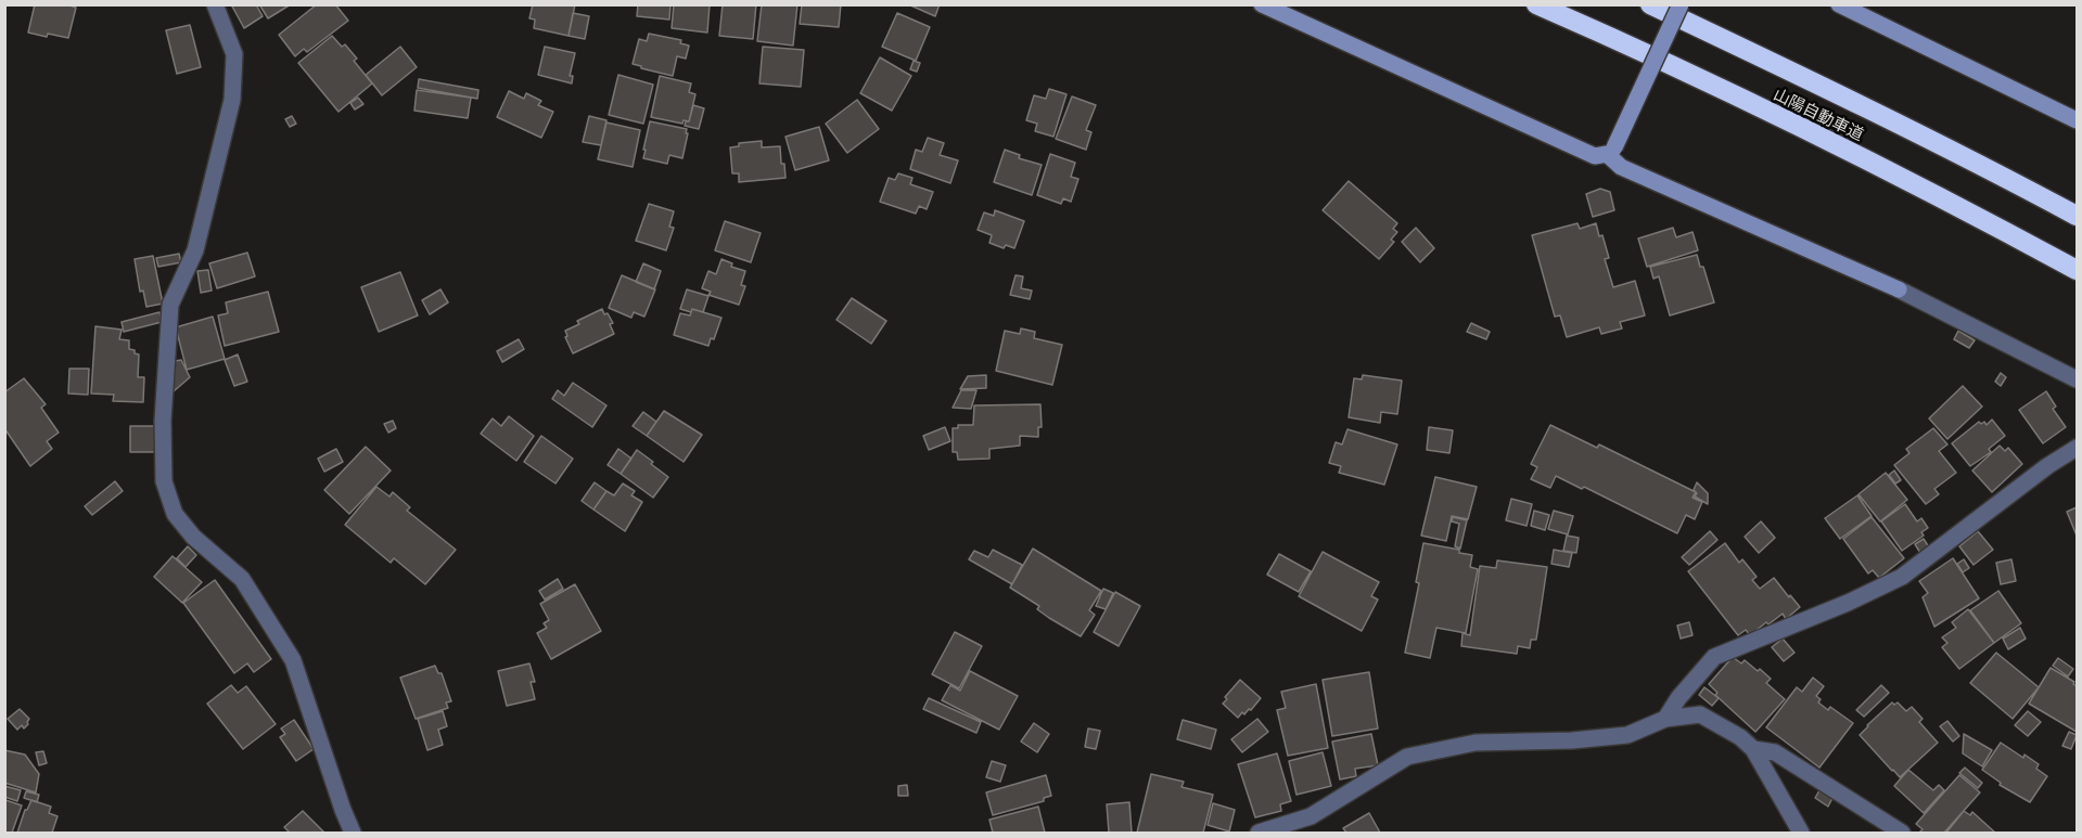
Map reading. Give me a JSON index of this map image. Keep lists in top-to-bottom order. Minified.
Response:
{"streets":{"highway":["山陽自動車道"]}}
